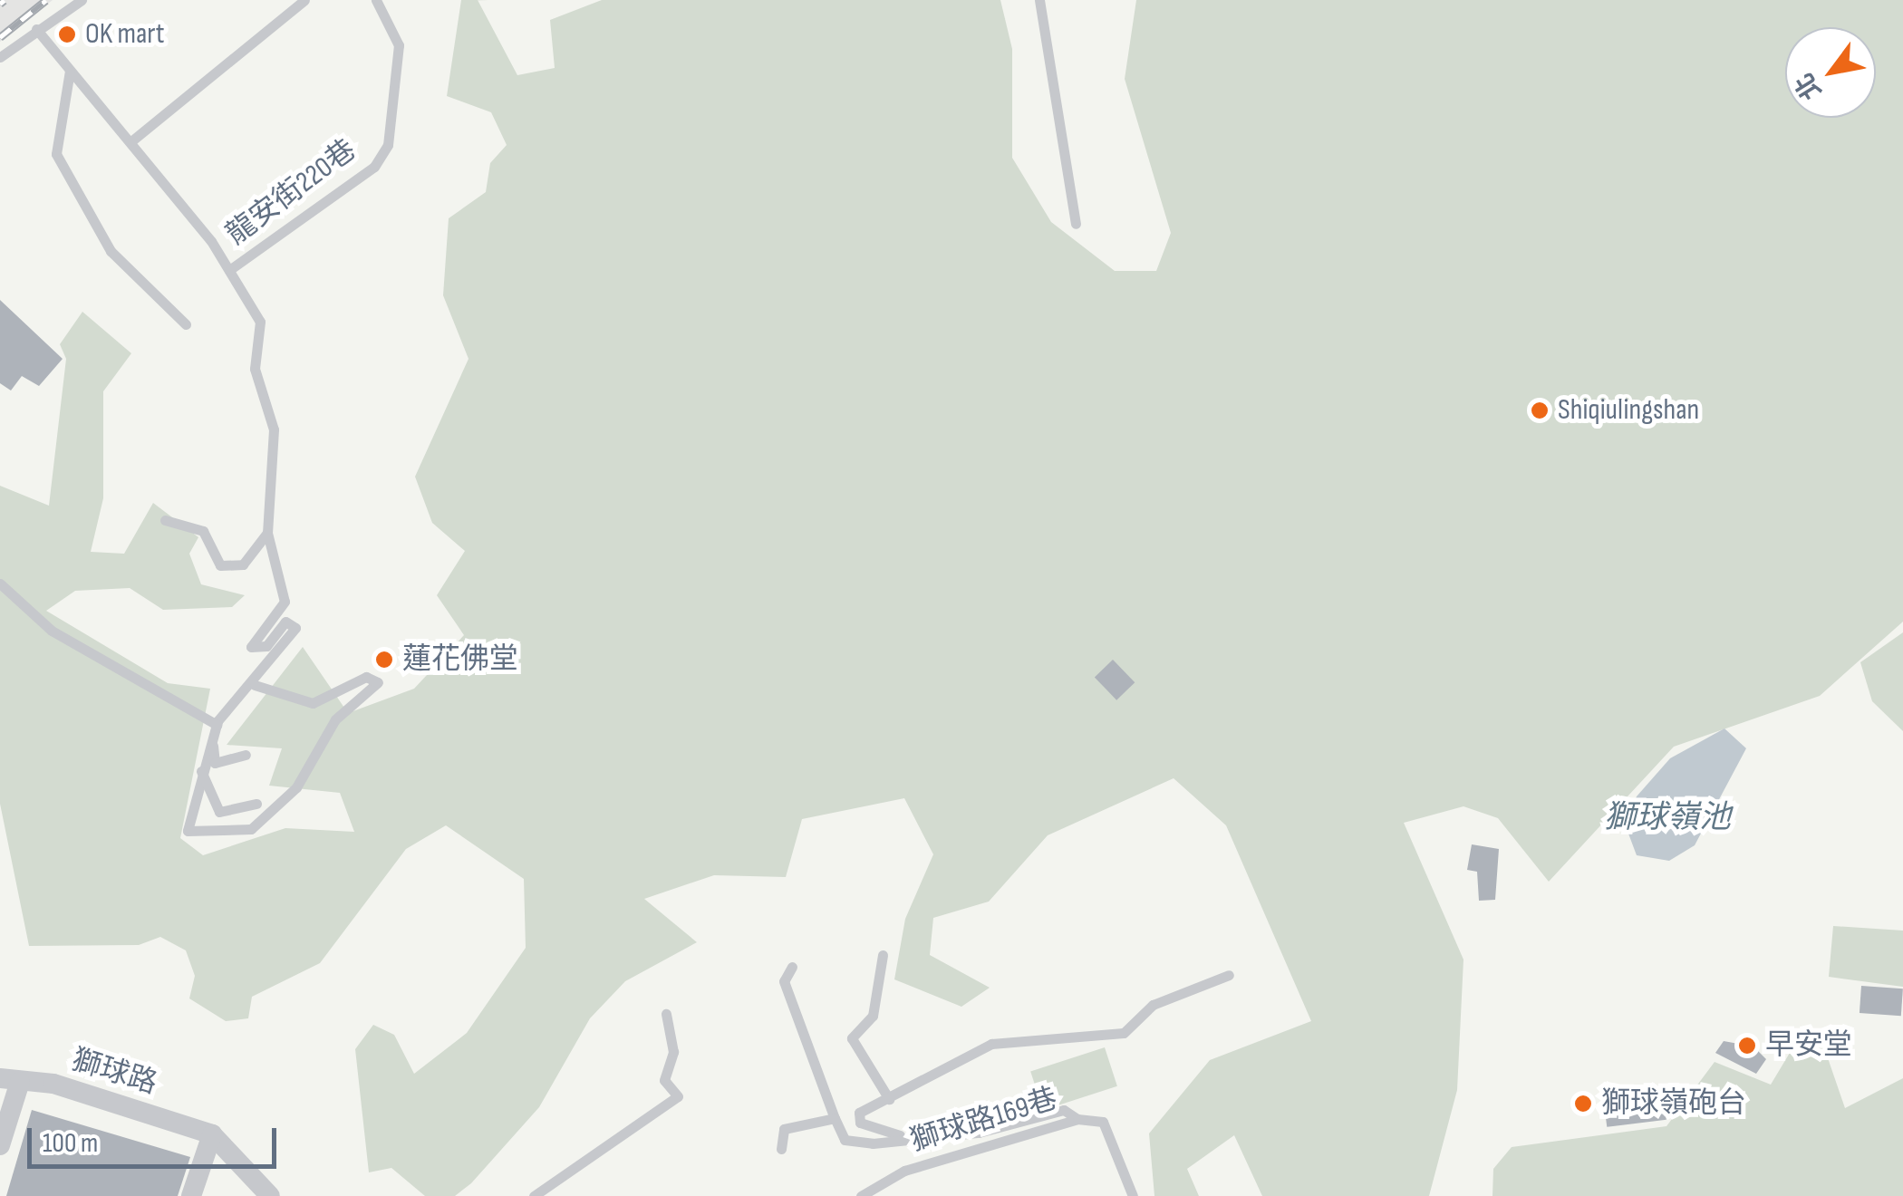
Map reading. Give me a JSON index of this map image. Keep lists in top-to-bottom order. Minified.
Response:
{"streets":{"street":["獅球路"],"lane":["龍安街220巷","獅球路169巷"]},"water":["獅球嶺池"],"places":["OK mart","Shiqiulingshan","蓮花佛堂","早安堂","獅球嶺砲台"],"scale_bar":"100 m","north":"bottom left"}
